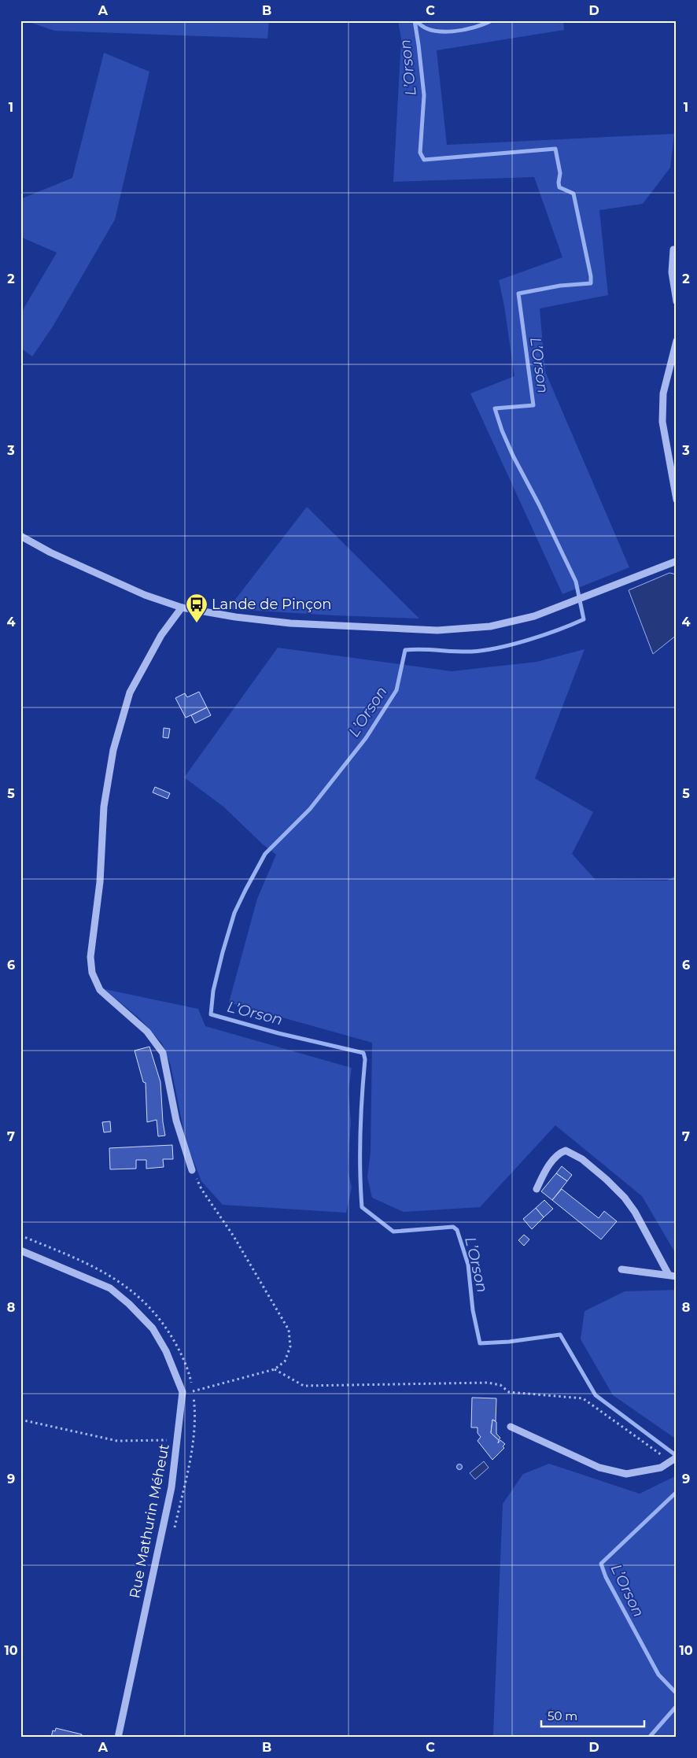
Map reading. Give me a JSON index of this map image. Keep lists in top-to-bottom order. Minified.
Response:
{"streets":{"street":["Rue Mathurin Méheut"]},"water":["L’Orson"],"places":{"bus stop":["Lande de Pinçon"]},"scale_bar":"50 m","grid":{"columns":["A","B","C","D"],"rows":["1","2","3","4","5","6","7","8","9","10"]}}
